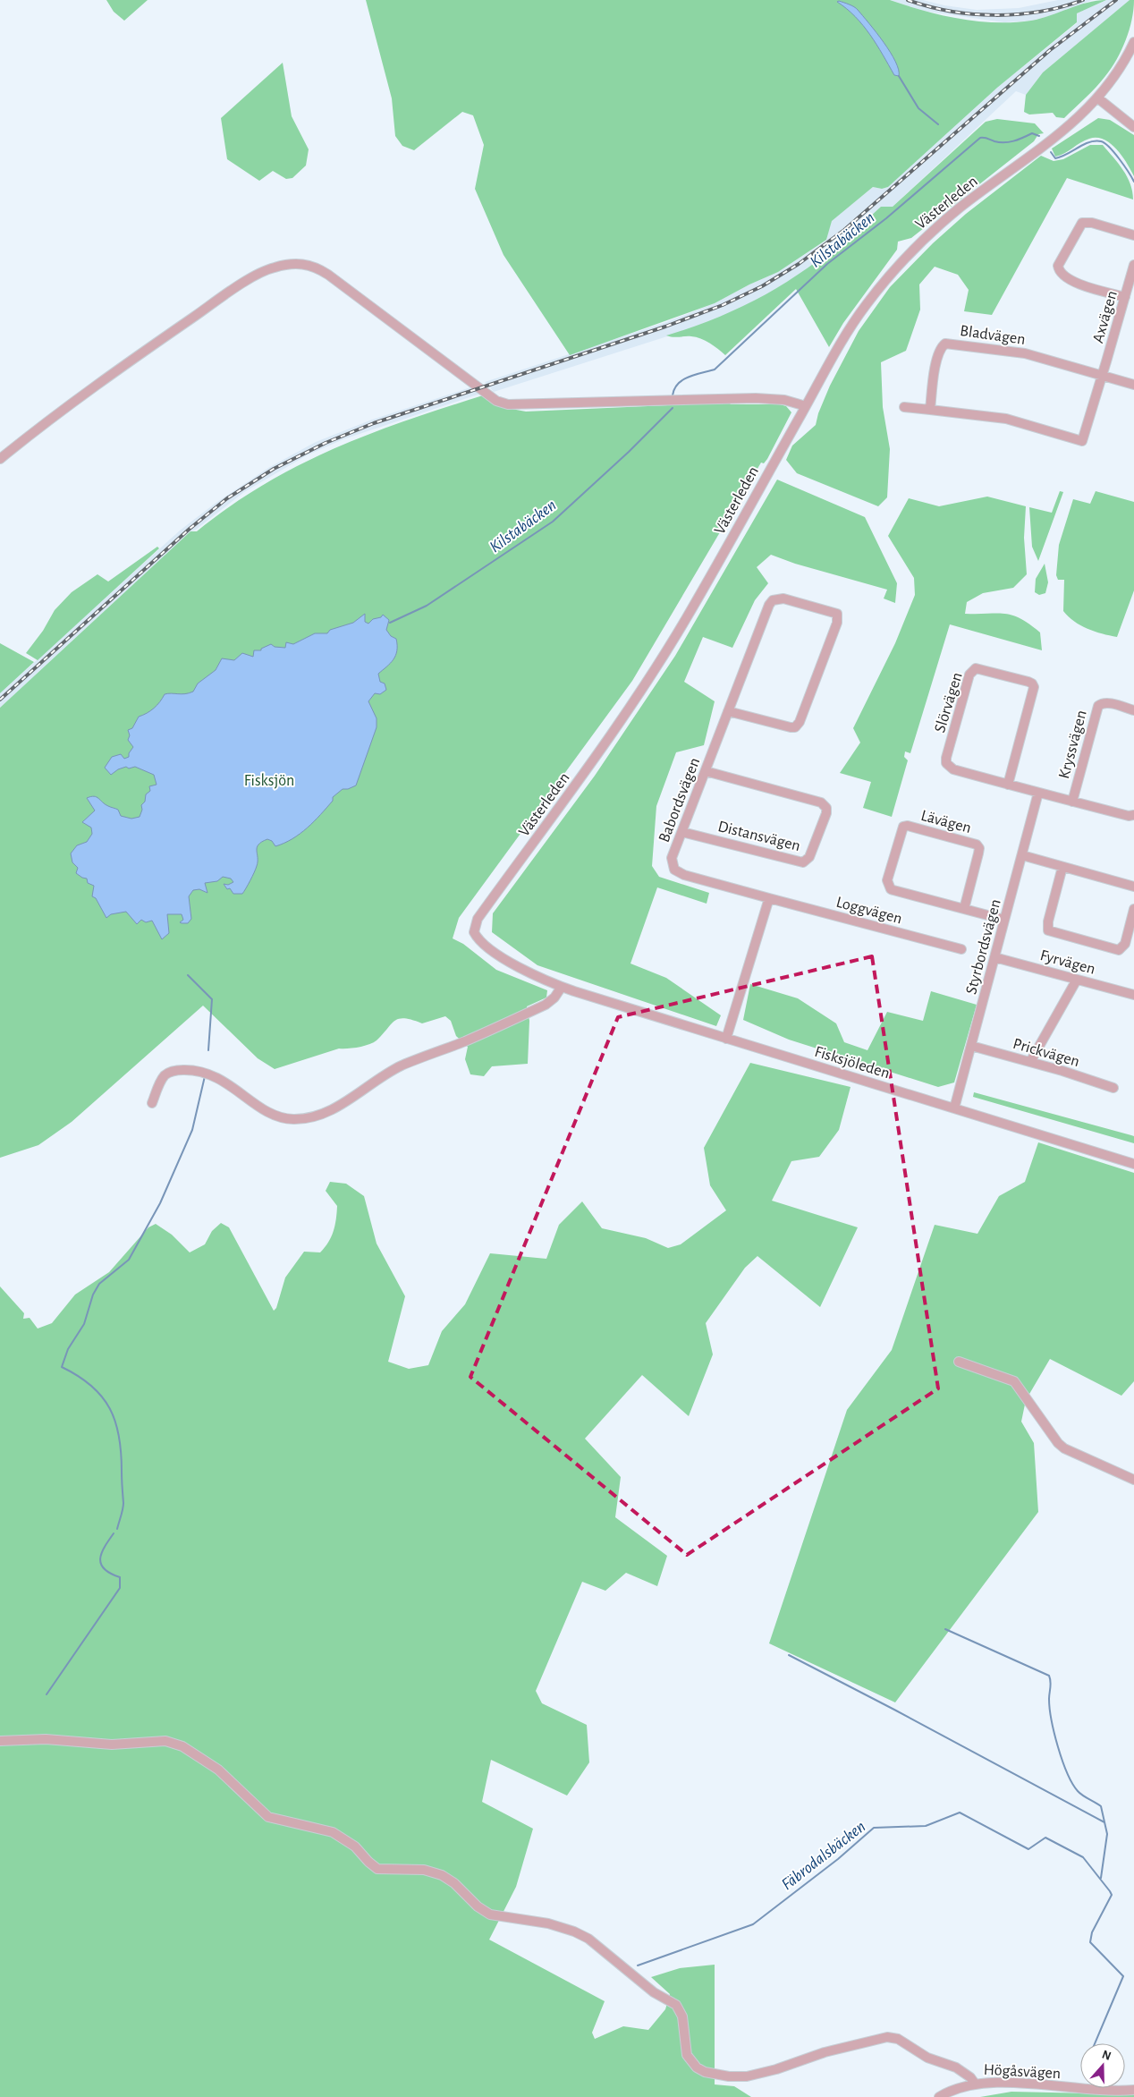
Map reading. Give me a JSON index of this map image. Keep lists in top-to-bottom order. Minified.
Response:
{"streets":{"street":["Västerleden","Axvägen","Bladvägen","Slörvägen","Kryssvägen","Babordsvägen","Lävägen","Distansvägen","Loggvägen","Styrbordsvägen","Fyrvägen","Prickvägen","Fisksjöleden","Högåsvägen"]},"crossings":[["Västerleden","Fisksjöleden"],["Axvägen","Bladvägen"],["Slörvägen","Kryssvägen"],["Slörvägen","Styrbordsvägen"],["Kryssvägen","Styrbordsvägen"],["Babordsvägen","Distansvägen"],["Babordsvägen","Loggvägen"],["Lävägen","Styrbordsvägen"],["Styrbordsvägen","Fyrvägen"],["Styrbordsvägen","Prickvägen"],["Styrbordsvägen","Fisksjöleden"]],"water":["Kilstabäcken","Fäbrodalsbäcken"],"parks":["Fisksjön"],"north":"top"}
